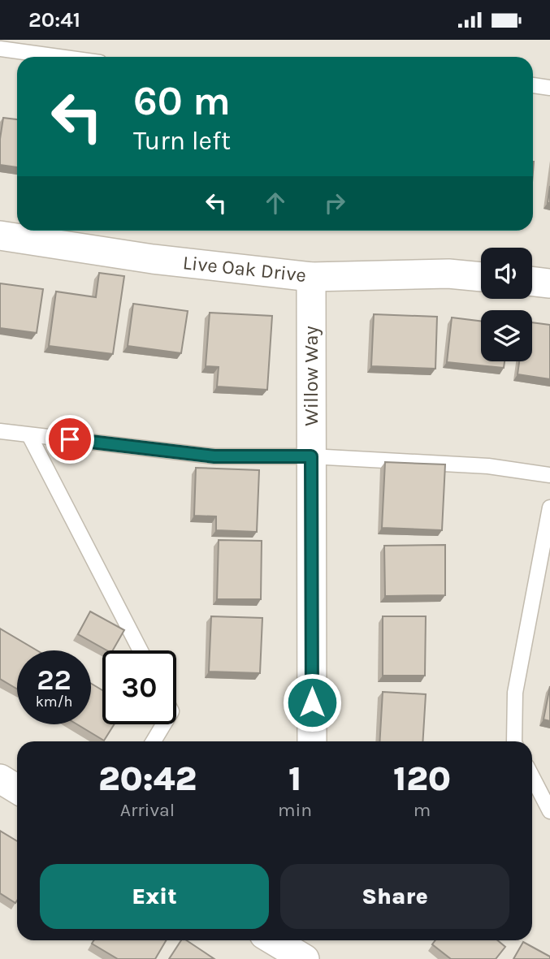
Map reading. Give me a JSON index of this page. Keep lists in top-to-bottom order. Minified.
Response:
{"streets":{"street":["Live Oak Drive","Willow Way"]},"crossings":[["Live Oak Drive","Willow Way"]],"page":{"status":"20:41","turn":["60 m","Turn left"],"speed":"22 km/h","limit":"30","eta":["20:42","Arrival","1","min","120","m"],"buttons":["Exit","Share"]}}
